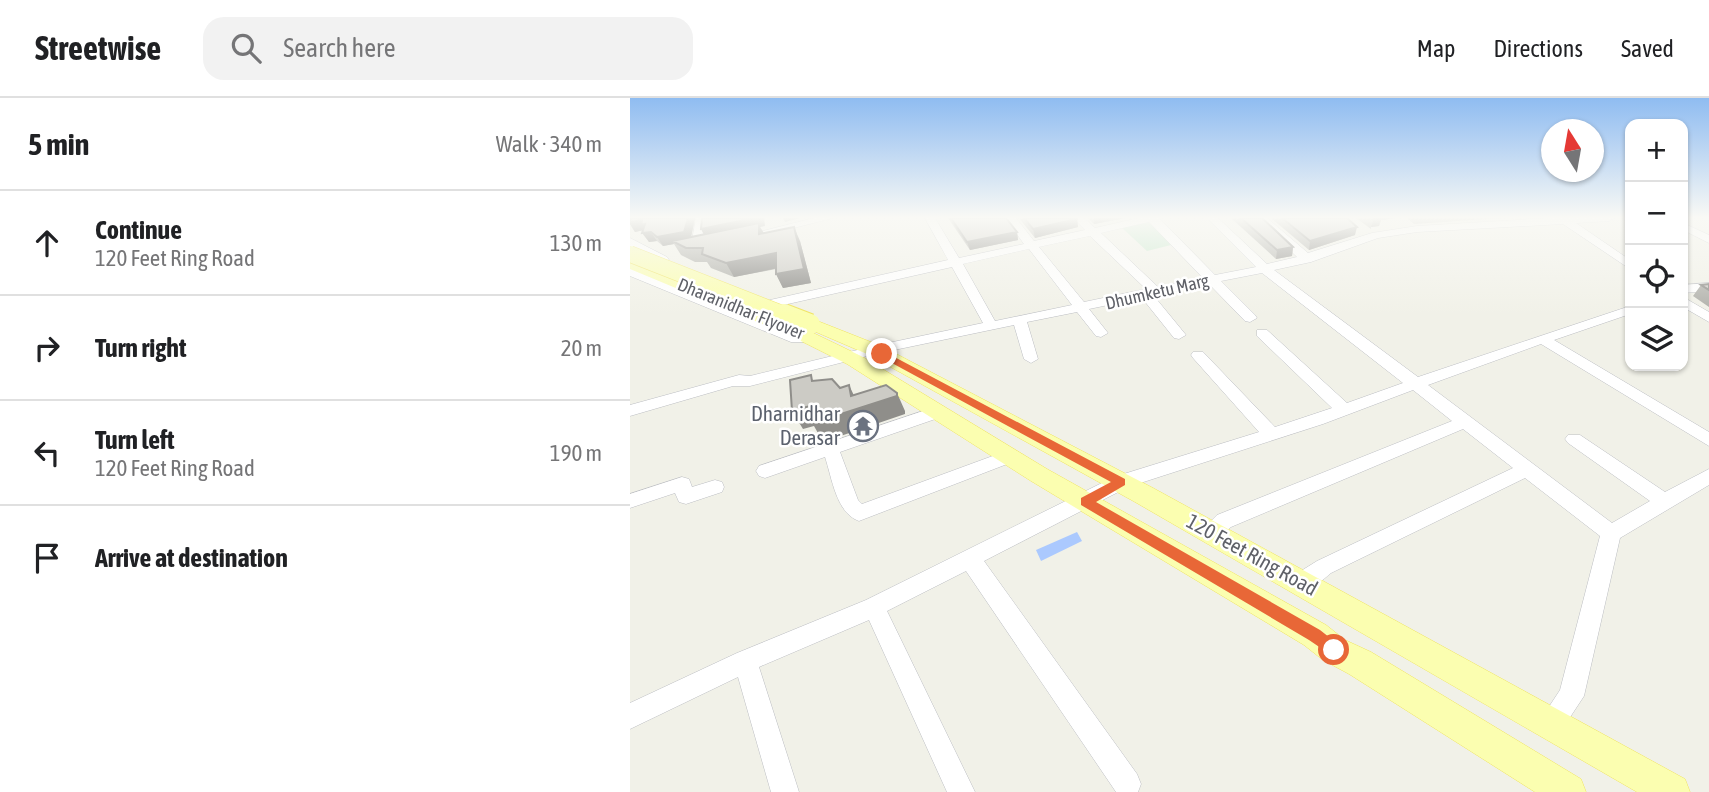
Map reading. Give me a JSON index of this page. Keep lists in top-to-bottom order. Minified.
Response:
{"streets":{"main road":["Dharanidhar Flyover","120 Feet Ring Road"],"street":["Dhumketu Marg"]},"crossings":[["Dhumketu Marg","120 Feet Ring Road"],["Dharanidhar Flyover","120 Feet Ring Road"]],"places":{"temple":["Dharnidhar Derasar"]},"north":"top","page":{"header":"Streetwise","search":"Search here","nav":["Map","Directions","Saved"],"heading":["5 min","Walk · 340 m"],"map_buttons":["+","−"],"list":[["Continue","120 Feet Ring Road","130 m"],["Turn right","20 m"],["Turn left","120 Feet Ring Road","190 m"],"Arrive at destination"]}}
